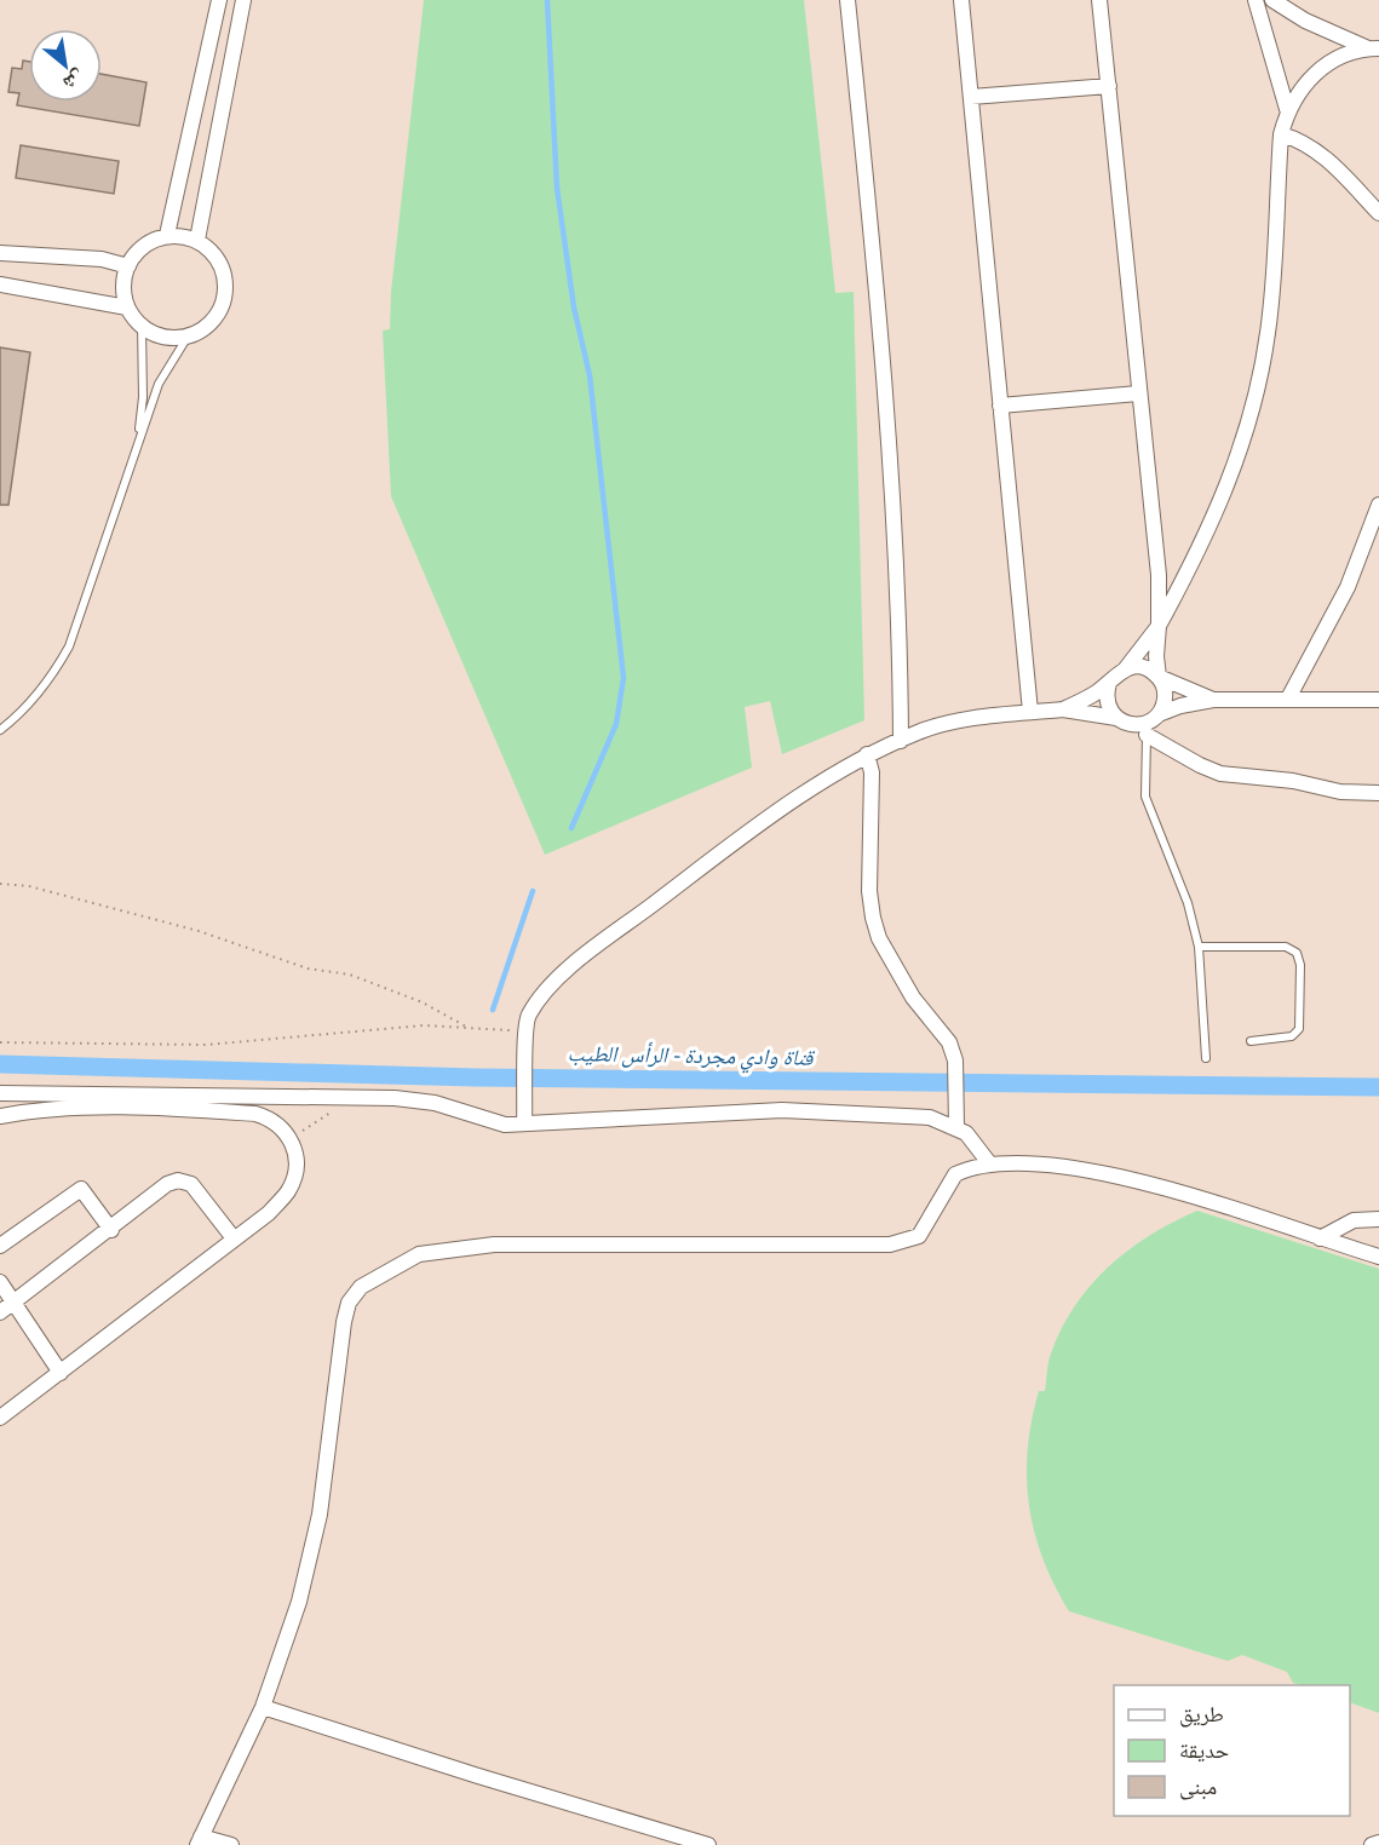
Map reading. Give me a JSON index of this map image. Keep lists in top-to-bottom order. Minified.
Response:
{"water":["قناة وادي مجردة - الرأس الطيب"],"legend":["طريق","حديقة","مبنى"],"north":"bottom right"}
